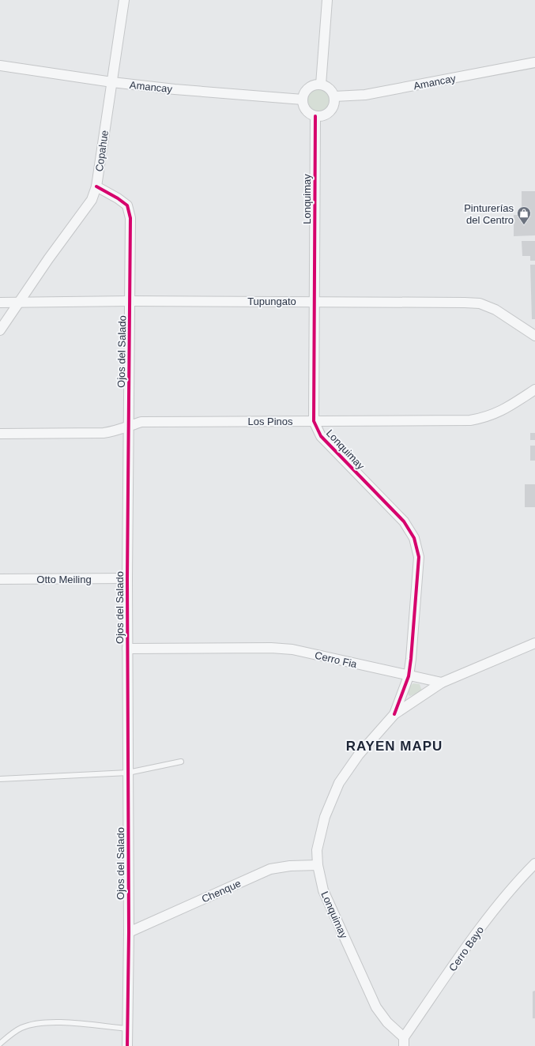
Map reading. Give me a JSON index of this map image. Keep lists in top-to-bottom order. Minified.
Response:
{"streets":{"street":["Amancay","Copahue","Lonquimay","Tupungato","Ojos del Salado","Los Pinos","Otto Meiling","Cerro Fia","Chenque","Cerro Bayo"]},"crossings":[["Amancay","Copahue"],["Amancay","Lonquimay"],["Copahue","Tupungato"],["Copahue","Ojos del Salado"],["Lonquimay","Tupungato"],["Lonquimay","Los Pinos"],["Lonquimay","Cerro Fia"],["Lonquimay","Chenque"],["Lonquimay","Cerro Bayo"],["Tupungato","Ojos del Salado"],["Ojos del Salado","Los Pinos"],["Ojos del Salado","Otto Meiling"],["Ojos del Salado","Cerro Fia"],["Ojos del Salado","Chenque"]],"districts":["RAYEN MAPU"],"places":{"shop":["Pinturerías del Centro"]}}
